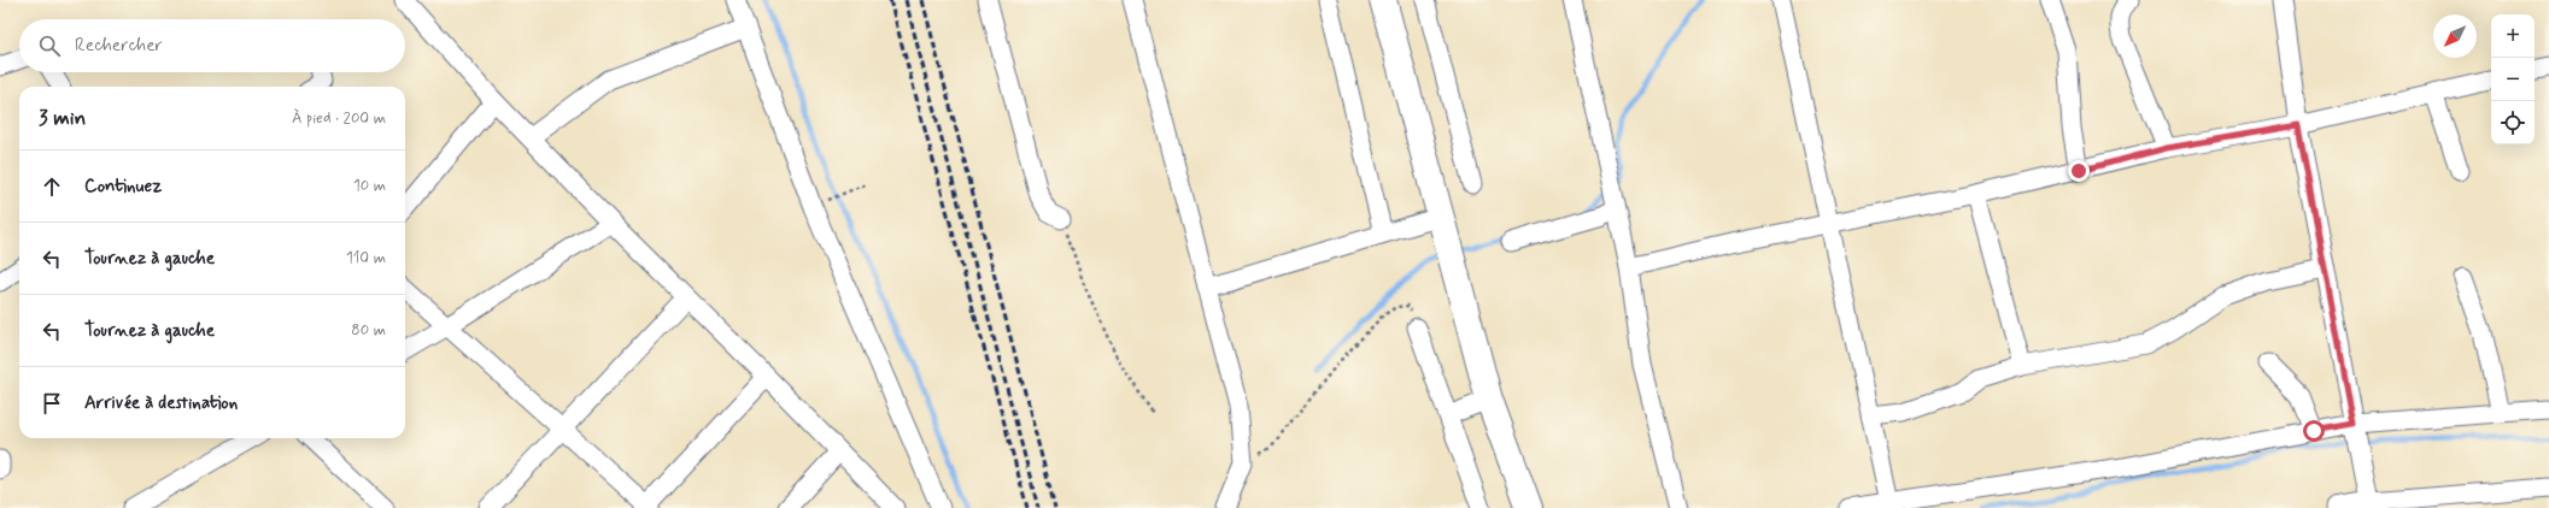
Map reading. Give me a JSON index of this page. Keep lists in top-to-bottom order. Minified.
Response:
{"north":"bottom left","page":{"map_buttons":["+","−"],"search":"Rechercher","heading":["3 min","À pied · 200 m"],"list":[["Continuez","10 m"],["Tournez à gauche","110 m"],["Tournez à gauche","80 m"],"Arrivée à destination"]}}
